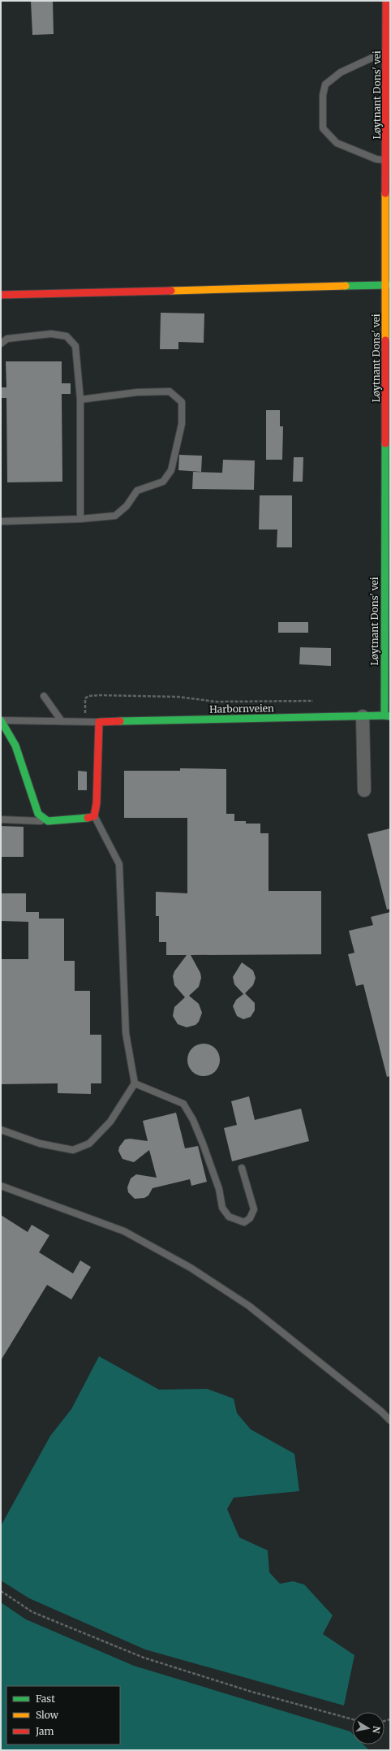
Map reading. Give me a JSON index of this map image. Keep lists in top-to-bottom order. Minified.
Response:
{"streets":{"main road":["Løytnant Dons' vei","Harbornveien"]},"crossings":[["Løytnant Dons' vei","Harbornveien"]],"legend":["Fast","Slow","Jam"],"north":"right"}
